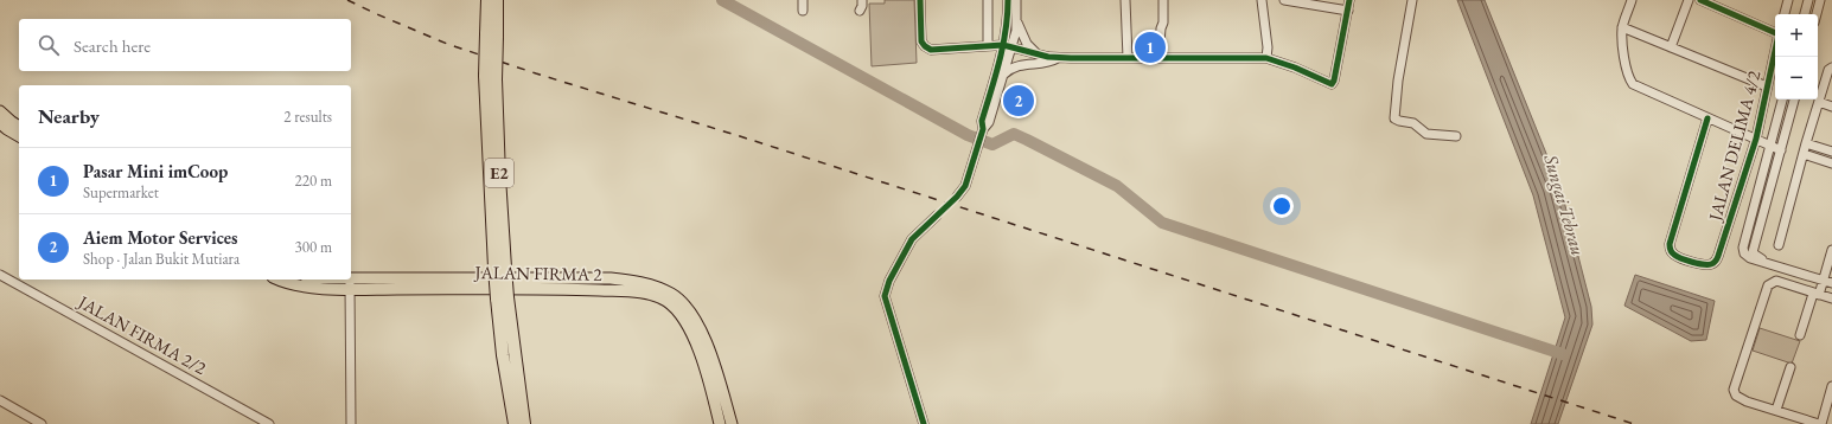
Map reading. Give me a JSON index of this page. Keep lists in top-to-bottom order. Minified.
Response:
{"streets":{"highway":["E2"],"main road":["JALAN FIRMA 2"],"street":["JALAN DELIMA 4/2","JALAN FIRMA 2/2"]},"water":["Sungai Tebrau"],"page":{"map_buttons":["+","−"],"search":"Search here","pins":["1","2"],"heading":["Nearby","2 results"],"list":[{"mark":"1","name":"Pasar Mini imCoop","note":"Supermarket","value":"220 m"},{"mark":"2","name":"Aiem Motor Services","note":"Shop · Jalan Bukit Mutiara","value":"300 m"}]}}
